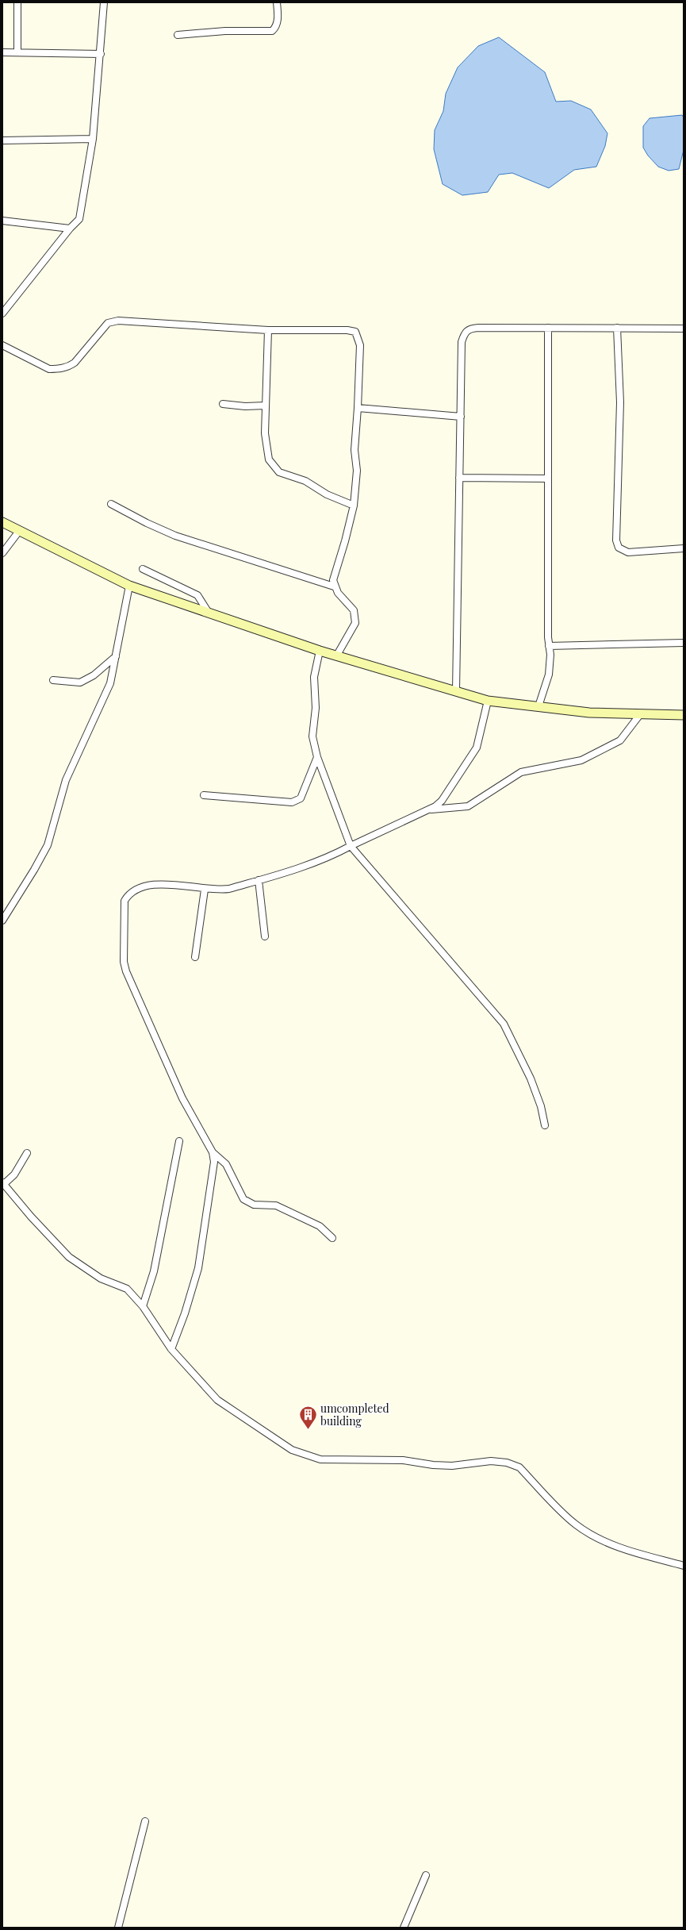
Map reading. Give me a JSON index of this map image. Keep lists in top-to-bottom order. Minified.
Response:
{"places":{"building":["umcompleted building"]}}
